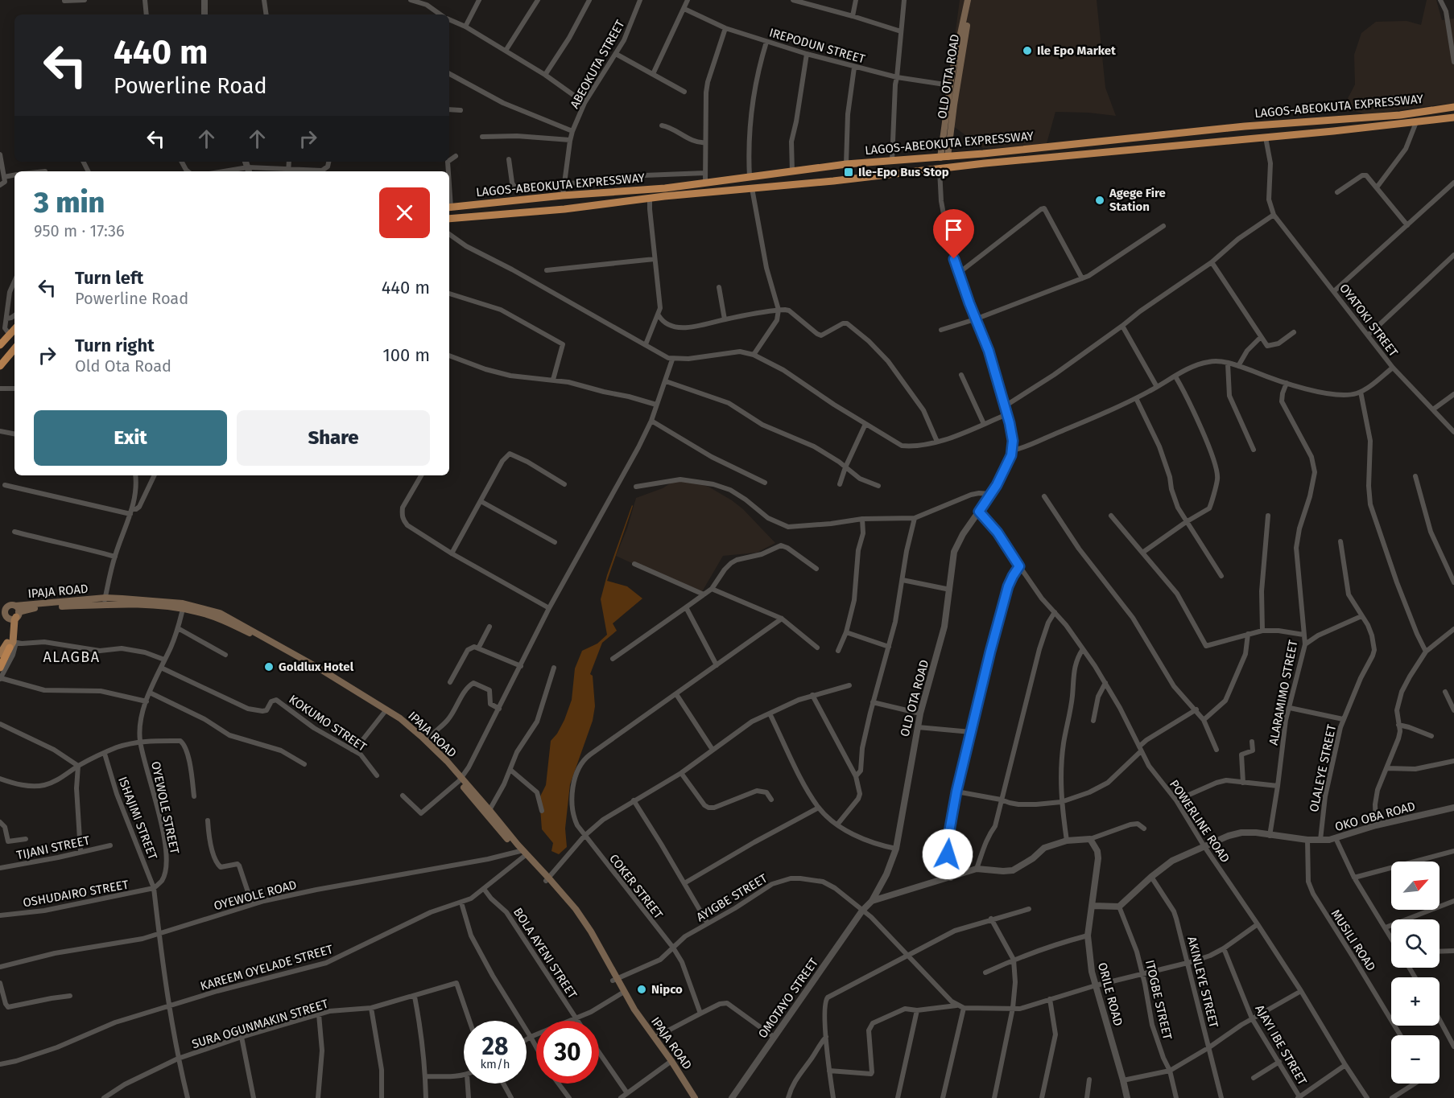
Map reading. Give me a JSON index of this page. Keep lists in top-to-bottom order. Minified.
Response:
{"streets":{"highway":["LAGOS-ABEOKUTA EXPRESSWAY"],"main road":["OLD OTTA ROAD","IPAJA ROAD"],"street":["IREPODUN STREET","ABEOKUTA STREET","OYATOKI STREET","ALARAMIMO STREET","OLD OTA ROAD","KOKUMO STREET","OLALEYE STREET","OYEWOLE STREET","OKO OBA ROAD","ISHAJIMI STREET","POWERLINE ROAD","TIJANI STREET","COKER STREET","OSHUDAIRO STREET","OYEWOLE ROAD","AYIGBE STREET","MUSILI ROAD","BOLA AYENI STREET","KAREEM OYELADE STREET","AKINLEYE STREET","ORILE ROAD","OMOTAYO STREET","ITOGBE STREET","SURA OGUNMAKIN STREET","AJAYI IBE STREET"]},"crossings":[["ABEOKUTA STREET","LAGOS-ABEOKUTA EXPRESSWAY"],["OLD OTTA ROAD","LAGOS-ABEOKUTA EXPRESSWAY"],["IPAJA ROAD","OYEWOLE STREET"],["IPAJA ROAD","OYEWOLE ROAD"],["IPAJA ROAD","AYIGBE STREET"],["IPAJA ROAD","KAREEM OYELADE STREET"],["ALARAMIMO STREET","OKO OBA ROAD"],["OLD OTA ROAD","POWERLINE ROAD"],["OLD OTA ROAD","AYIGBE STREET"],["OLD OTA ROAD","OMOTAYO STREET"],["KOKUMO STREET","OYEWOLE STREET"],["OLALEYE STREET","OKO OBA ROAD"],["OYEWOLE STREET","ISHAJIMI STREET"],["OYEWOLE STREET","OSHUDAIRO STREET"],["OKO OBA ROAD","POWERLINE ROAD"],["OKO OBA ROAD","MUSILI ROAD"],["OKO OBA ROAD","AKINLEYE STREET"],["OKO OBA ROAD","ITOGBE STREET"],["ISHAJIMI STREET","OSHUDAIRO STREET"],["COKER STREET","AYIGBE STREET"],["OYEWOLE ROAD","KAREEM OYELADE STREET"],["AYIGBE STREET","OMOTAYO STREET"],["BOLA AYENI STREET","KAREEM OYELADE STREET"]],"districts":["ALAGBA"],"places":{"other":["Ile Epo Market","Agege Fire Station","Goldlux Hotel","Nipco"],"transit":["Ile-Epo Bus Stop"]},"north":"top right","page":{"turn":["440 m","Powerline Road"],"heading":["3 min","950 m · 17:36"],"list":[{"name":"Turn left","note":"Powerline Road","value":"440 m"},{"name":"Turn right","note":"Old Ota Road","value":"100 m"}],"buttons":["Exit","Share"],"map_buttons":["+","−"],"speed":"28 km/h","limit":"30"}}
